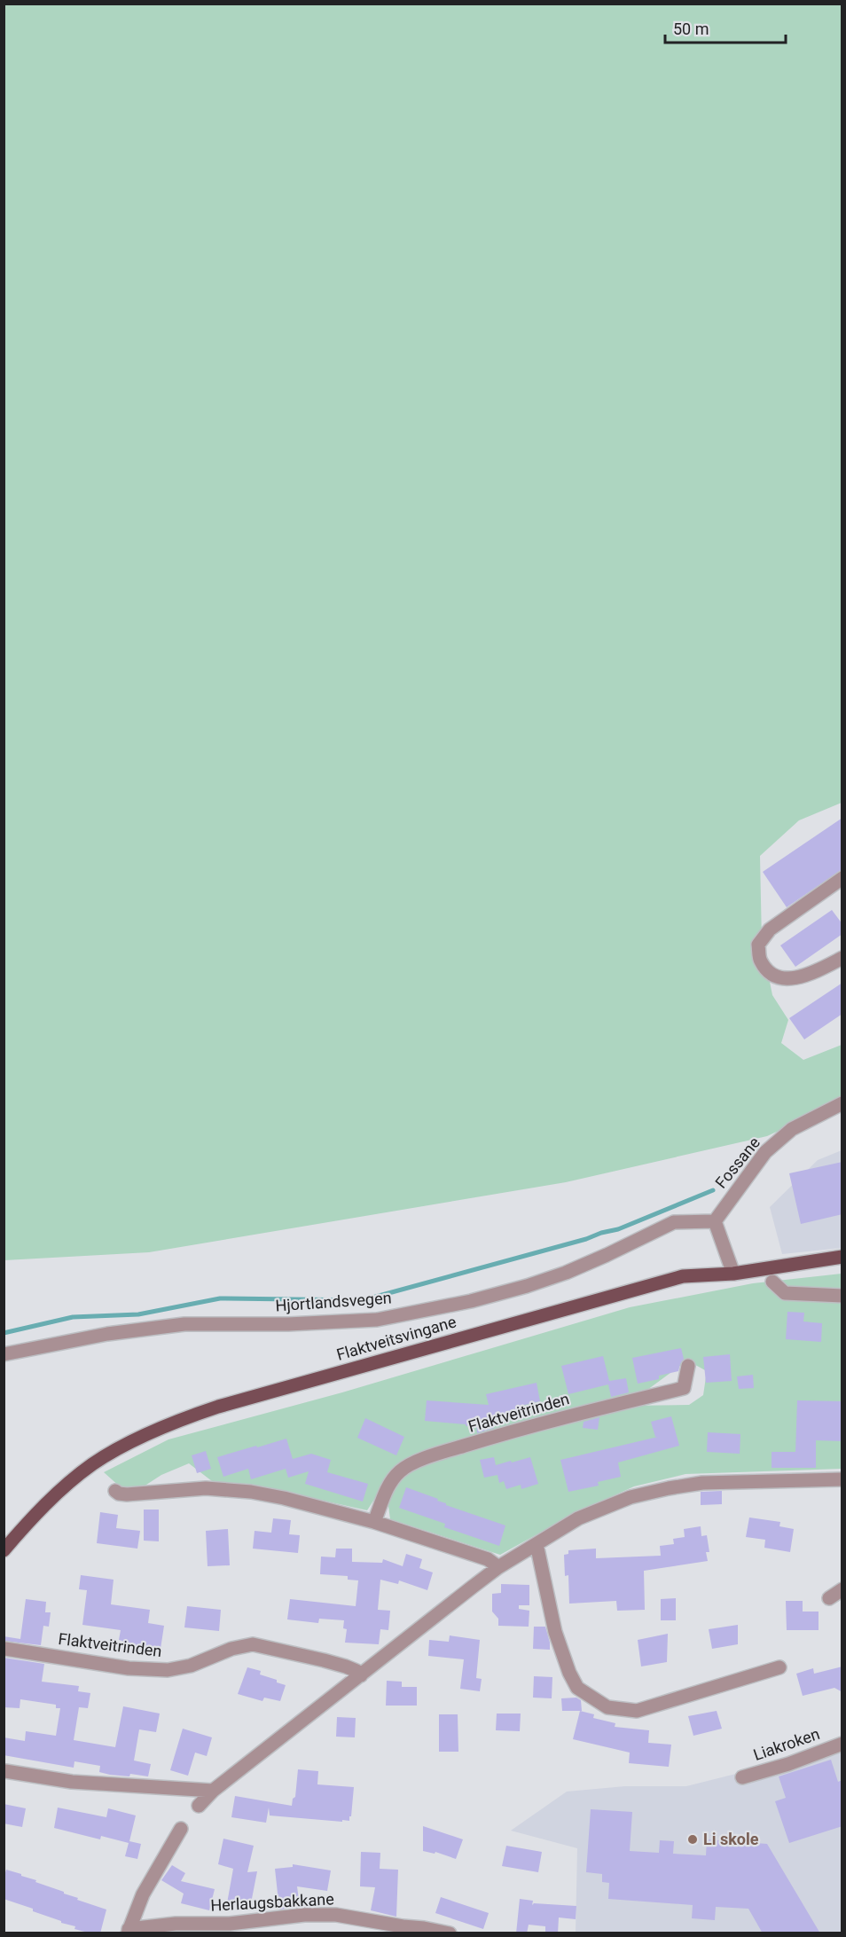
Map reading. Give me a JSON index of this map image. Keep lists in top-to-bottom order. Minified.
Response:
{"streets":{"main road":["Flaktveitsvingane"],"street":["Fossane","Hjortlandsvegen","Flaktveitrinden","Liakroken","Herlaugsbakkane"]},"crossings":[["Fossane","Hjortlandsvegen"]],"places":["Li skole"],"scale_bar":"50 m"}
